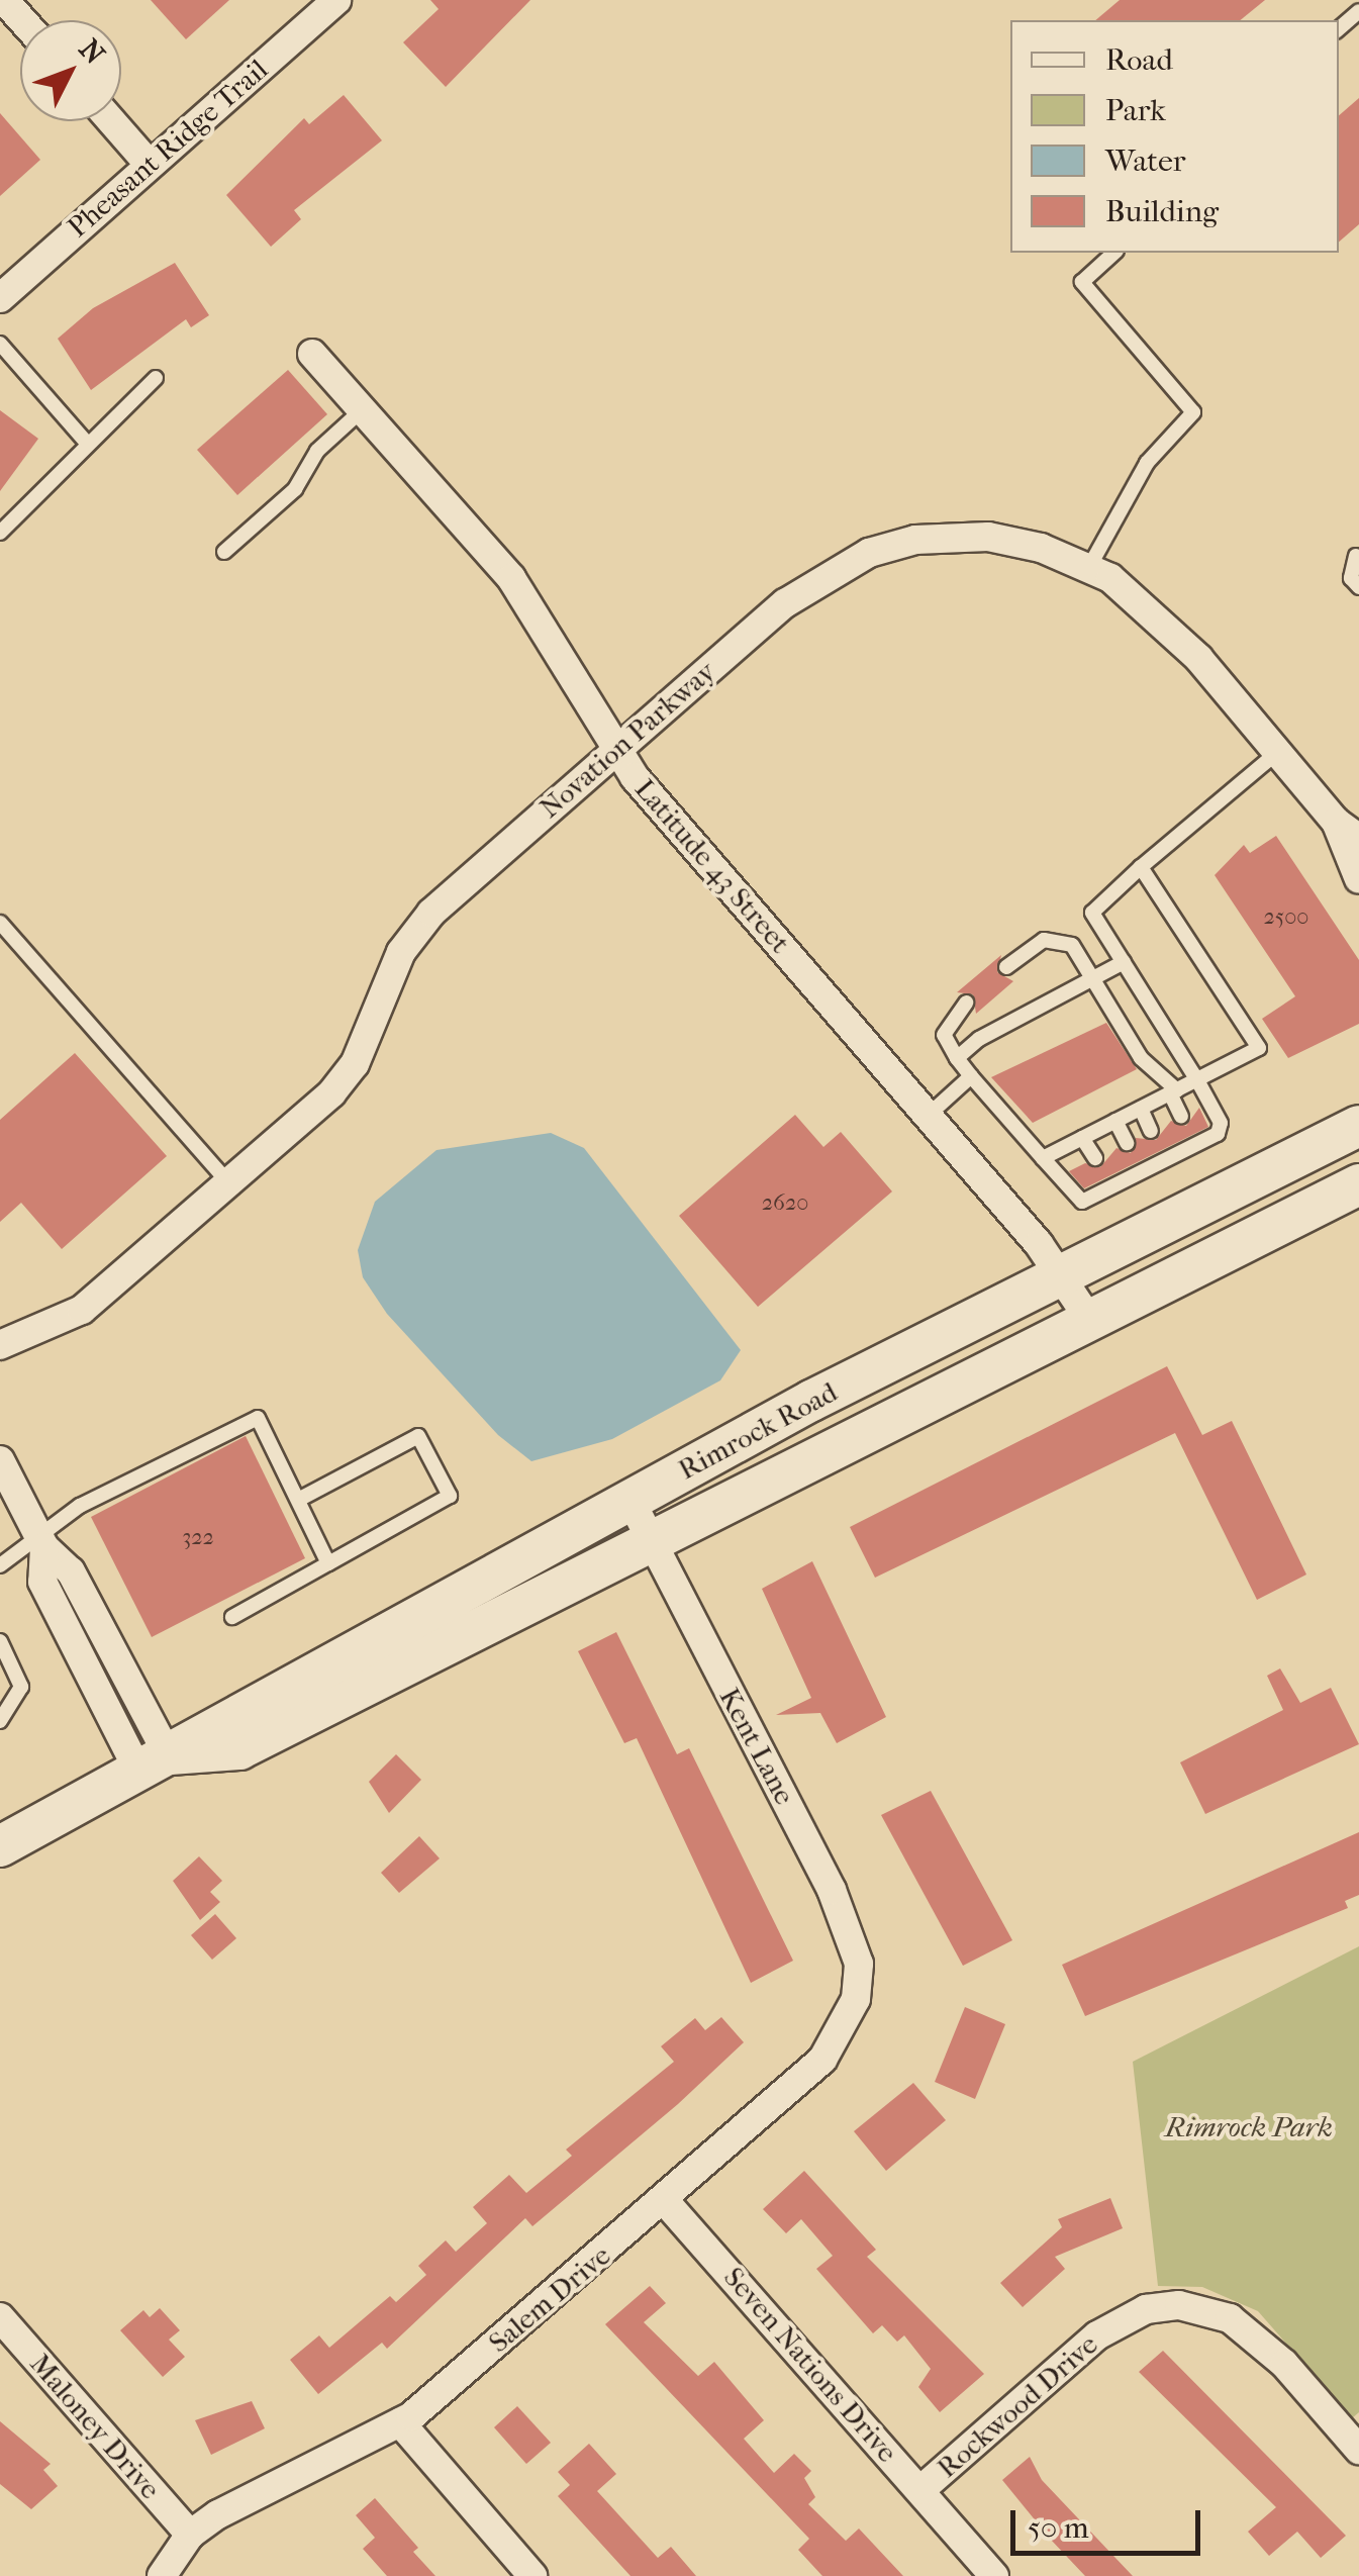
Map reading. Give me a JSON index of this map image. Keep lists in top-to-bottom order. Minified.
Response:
{"streets":{"main road":["Rimrock Road"],"street":["Pheasant Ridge Trail","Novation Parkway","Latitude 43 Street","Kent Lane","Salem Drive","Seven Nations Drive","Rockwood Drive","Maloney Drive"]},"crossings":[["Novation Parkway","Latitude 43 Street"],["Latitude 43 Street","Rimrock Road"],["Rimrock Road","Kent Lane"],["Kent Lane","Salem Drive"],["Salem Drive","Seven Nations Drive"],["Salem Drive","Maloney Drive"],["Seven Nations Drive","Rockwood Drive"]],"parks":["Rimrock Park"],"house_numbers":["2500","2620","322"],"legend":["Road","Park","Water","Building"],"scale_bar":"50 m","north":"top right"}
